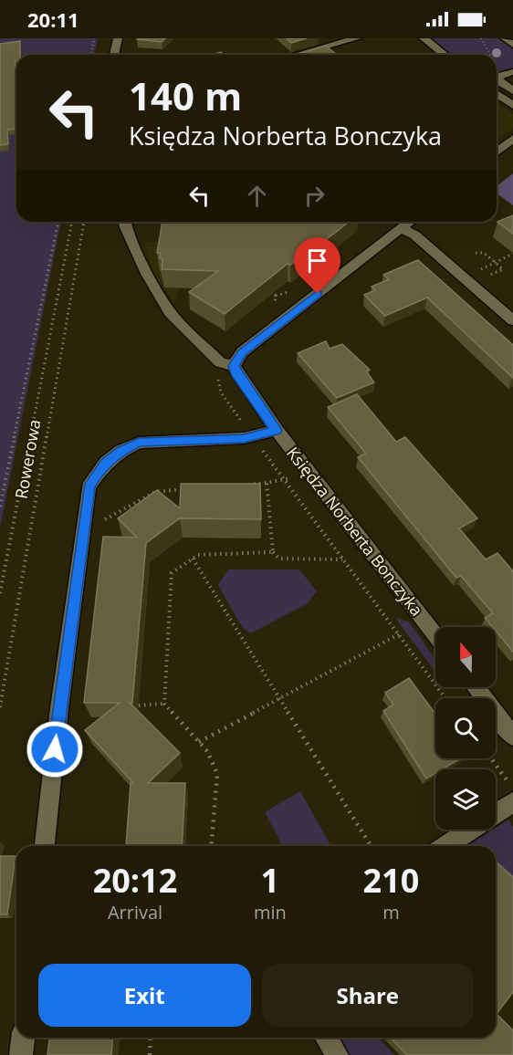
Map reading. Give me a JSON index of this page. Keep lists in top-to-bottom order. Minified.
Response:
{"streets":{"street":["Księdza Norberta Bonczyka"],"path":["Rowerowa"]},"north":"top","page":{"status":"20:11","turn":["140 m","Księdza Norberta Bonczyka"],"eta":["20:12","Arrival","1","min","210","m"],"buttons":["Exit","Share"]}}
